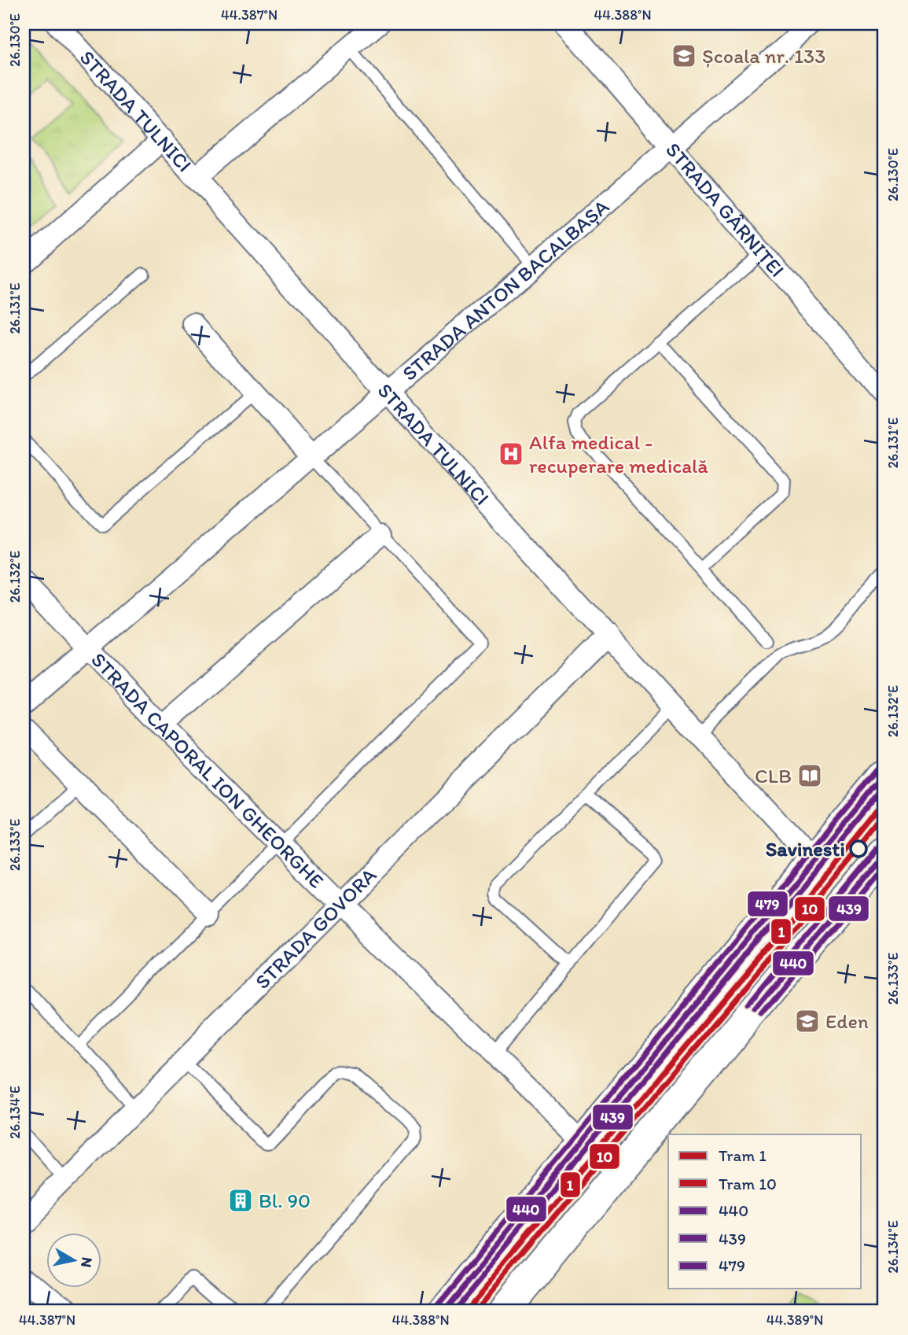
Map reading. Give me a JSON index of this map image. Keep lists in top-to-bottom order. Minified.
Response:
{"streets":{"street":["STRADA TULNICI","STRADA GÂRNIȚEI","STRADA ANTON BACALBAȘA","STRADA CAPORAL ION GHEORGHE","STRADA GOVORA"]},"crossings":[["STRADA TULNICI","STRADA ANTON BACALBAȘA"],["STRADA TULNICI","STRADA GOVORA"],["STRADA GÂRNIȚEI","STRADA ANTON BACALBAȘA"],["STRADA ANTON BACALBAȘA","STRADA CAPORAL ION GHEORGHE"],["STRADA CAPORAL ION GHEORGHE","STRADA GOVORA"]],"places":{"school or university":["Școala nr. 133","Eden"],"hospital":["Alfa medical - recuperare medicală"],"library":["CLB"],"other":["Savinesti"],"building":["Bl. 90"]},"lines":["transit line 479","transit line 440","transit line 439","tram line 1","tram line 10"],"legend":["Tram 1","Tram 10","440","439","479"],"north":"right","coordinates":["44.387°N","44.388°N","26.130°E","26.131°E","26.132°E","26.133°E","26.134°E","44.389°N"]}
